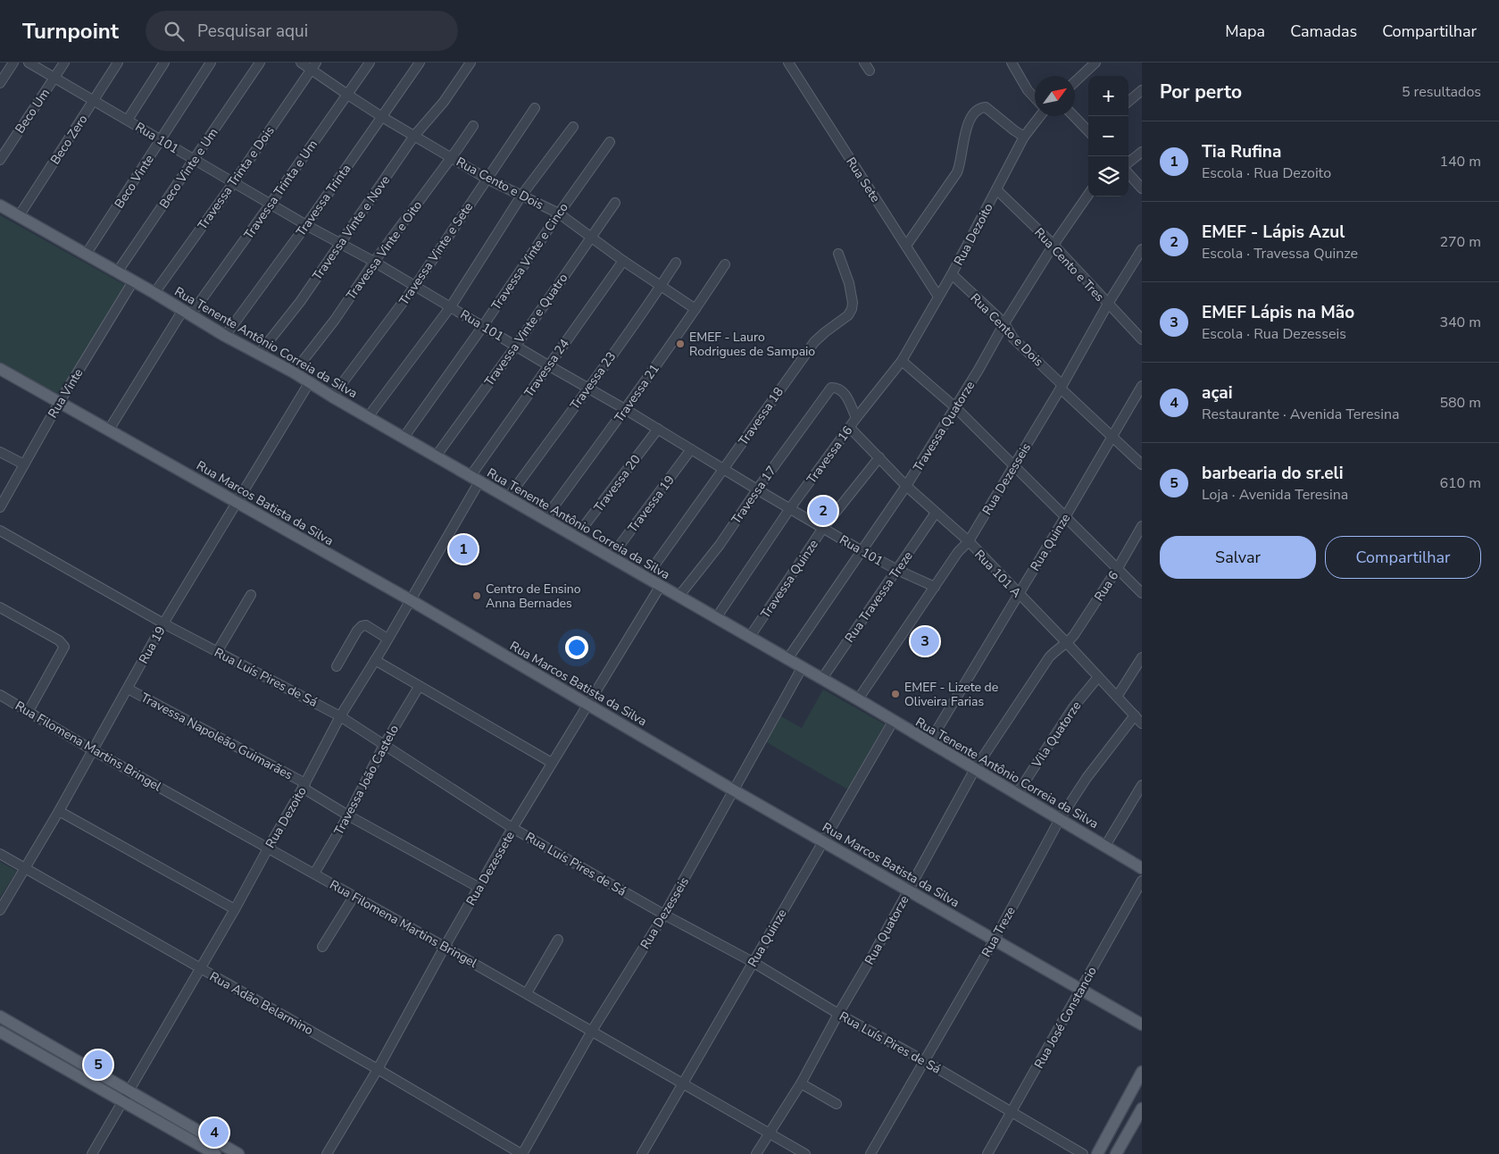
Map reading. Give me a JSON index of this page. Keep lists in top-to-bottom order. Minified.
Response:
{"streets":{"main road":["Rua Tenente Antônio Correia da Silva","Rua Marcos Batista da Silva"],"street":["Beco Um","Rua 101","Beco Zero","Beco Vinte e Um","Travessa Trinta e Dois","Rua Sete","Beco Vinte","Rua Cento e Dois","Travessa Trinta e Um","Travessa Trinta","Travessa Vinte e Nove","Rua Dezoito","Travessa Vinte e Oito","Travessa Vinte e Sete","Travessa Vinte e Cinco","Rua Cento e Tres","Travessa Vinte e Quatro","Travessa 24","Travessa 23","Rua Vinte","Travessa 21","Travessa 18","Travessa Quatorze","Travessa 16","Rua Dezesseis","Travessa 20","Travessa 17","Travessa 19","Rua Quinze","Rua 101 A","Travessa Quinze","Rua 6","Rua Travessa Treze","Rua 19","Rua Luís Pires de Sá","Vila Quatorze","Travessa Napoleão Guimarães","Rua Filomena Martins Bringel","Travessa João Castelo","Rua Dezessete","Rua Quatorze","Rua Treze","Rua Adão Belarmino","Rua José Constancio"]},"crossings":[["Beco Um","Rua 101"],["Rua 101","Beco Zero"],["Rua 101","Beco Vinte e Um"],["Rua 101","Travessa Trinta e Dois"],["Rua 101","Beco Vinte"],["Rua 101","Travessa Trinta e Um"],["Rua 101","Travessa Trinta"],["Rua 101","Travessa Vinte e Nove"],["Rua 101","Travessa Vinte e Oito"],["Rua 101","Travessa Vinte e Sete"],["Rua 101","Travessa Vinte e Cinco"],["Rua 101","Travessa Vinte e Quatro"],["Rua 101","Travessa 24"],["Rua 101","Travessa 23"],["Rua 101","Travessa 21"],["Rua 101","Travessa 18"],["Rua 101","Travessa Quatorze"],["Rua 101","Travessa 16"],["Rua 101","Rua Dezesseis"],["Rua 101","Travessa 20"],["Rua 101","Travessa 17"],["Rua 101","Travessa 19"],["Rua 101","Travessa Quinze"],["Rua 101","Rua Travessa Treze"],["Beco Zero","Rua Tenente Antônio Correia da Silva"],["Beco Vinte e Um","Rua Tenente Antônio Correia da Silva"],["Travessa Trinta e Dois","Rua Cento e Dois"],["Travessa Trinta e Dois","Rua Tenente Antônio Correia da Silva"],["Rua Sete","Rua Dezoito"],["Beco Vinte","Rua Tenente Antônio Correia da Silva"],["Rua Cento e Dois","Travessa Trinta e Um"],["Rua Cento e Dois","Travessa Trinta"],["Rua Cento e Dois","Travessa Vinte e Nove"],["Rua Cento e Dois","Rua Dezoito"],["Rua Cento e Dois","Travessa Vinte e Oito"],["Rua Cento e Dois","Travessa Vinte e Sete"],["Rua Cento e Dois","Travessa Vinte e Cinco"],["Rua Cento e Dois","Travessa Vinte e Quatro"],["Rua Cento e Dois","Travessa 24"],["Rua Cento e Dois","Travessa 23"],["Rua Cento e Dois","Travessa 21"],["Rua Cento e Dois","Travessa Quatorze"],["Rua Cento e Dois","Rua Dezesseis"],["Rua Cento e Dois","Rua Quinze"],["Travessa Trinta e Um","Rua Tenente Antônio Correia da Silva"],["Travessa Trinta e Um","Rua Marcos Batista da Silva"],["Travessa Trinta","Rua Tenente Antônio Correia da Silva"],["Travessa Vinte e Nove","Rua Tenente Antônio Correia da Silva"],["Rua Dezoito","Rua Cento e Tres"],["Rua Dezoito","Rua Tenente Antônio Correia da Silva"],["Rua Dezoito","Travessa 24"],["Rua Dezoito","Travessa 16"],["Rua Dezoito","Rua Marcos Batista da Silva"],["Rua Dezoito","Rua Luís Pires de Sá"],["Rua Dezoito","Travessa Napoleão Guimarães"],["Rua Dezoito","Rua Filomena Martins Bringel"],["Rua Dezoito","Rua Adão Belarmino"],["Travessa Vinte e Oito","Rua Tenente Antônio Correia da Silva"],["Travessa Vinte e Sete","Rua Tenente Antônio Correia da Silva"],["Travessa Vinte e Cinco","Rua Tenente Antônio Correia da Silva"],["Rua Cento e Tres","Travessa Quatorze"],["Rua Cento e Tres","Rua Dezesseis"],["Travessa Vinte e Quatro","Rua Tenente Antônio Correia da Silva"],["Rua Tenente Antônio Correia da Silva","Travessa 24"],["Rua Tenente Antônio Correia da Silva","Travessa 23"],["Rua Tenente Antônio Correia da Silva","Rua Vinte"],["Rua Tenente Antônio Correia da Silva","Travessa 21"],["Rua Tenente Antônio Correia da Silva","Travessa 18"],["Rua Tenente Antônio Correia da Silva","Travessa Quatorze"],["Rua Tenente Antônio Correia da Silva","Travessa 16"],["Rua Tenente Antônio Correia da Silva","Rua Dezesseis"],["Rua Tenente Antônio Correia da Silva","Travessa 20"],["Rua Tenente Antônio Correia da Silva","Travessa 17"],["Rua Tenente Antônio Correia da Silva","Travessa 19"],["Rua Tenente Antônio Correia da Silva","Rua Quinze"],["Rua Tenente Antônio Correia da Silva","Travessa Quinze"],["Rua Tenente Antônio Correia da Silva","Rua Travessa Treze"],["Rua Tenente Antônio Correia da Silva","Rua 19"],["Rua Tenente Antônio Correia da Silva","Vila Quatorze"],["Rua Tenente Antônio Correia da Silva","Rua Dezessete"],["Rua Tenente Antônio Correia da Silva","Rua Quatorze"],["Rua Tenente Antônio Correia da Silva","Rua Treze"],["Rua Vinte","Rua Marcos Batista da Silva"],["Travessa Quatorze","Rua 101 A"],["Travessa 16","Travessa 17"],["Travessa 16","Rua 101 A"],["Rua Dezesseis","Rua Marcos Batista da Silva"],["Rua Dezesseis","Rua 101 A"],["Rua Dezesseis","Rua Luís Pires de Sá"],["Rua Dezesseis","Rua Filomena Martins Bringel"],["Rua Dezesseis","Rua Adão Belarmino"],["Rua Marcos Batista da Silva","Rua Quinze"],["Rua Marcos Batista da Silva","Rua 19"],["Rua Marcos Batista da Silva","Rua Dezessete"],["Rua Marcos Batista da Silva","Rua Quatorze"],["Rua Marcos Batista da Silva","Rua Treze"],["Rua Marcos Batista da Silva","Rua José Constancio"],["Rua Quinze","Rua 101 A"],["Rua Quinze","Rua Luís Pires de Sá"],["Rua Quinze","Rua Filomena Martins Bringel"],["Rua 101 A","Travessa Quinze"],["Rua 101 A","Rua 6"],["Rua 101 A","Rua Travessa Treze"],["Rua 101 A","Vila Quatorze"],["Rua 101 A","Rua Quatorze"],["Rua 101 A","Rua Treze"],["Rua 6","Rua Quatorze"],["Rua 19","Rua Luís Pires de Sá"],["Rua 19","Travessa Napoleão Guimarães"],["Rua 19","Rua Filomena Martins Bringel"],["Rua 19","Rua Adão Belarmino"],["Rua Luís Pires de Sá","Travessa João Castelo"],["Rua Luís Pires de Sá","Rua Dezessete"],["Rua Luís Pires de Sá","Rua Quatorze"],["Rua Luís Pires de Sá","Rua Treze"],["Rua Luís Pires de Sá","Rua José Constancio"],["Travessa Napoleão Guimarães","Travessa João Castelo"],["Travessa Napoleão Guimarães","Rua Dezessete"],["Rua Filomena Martins Bringel","Travessa João Castelo"],["Rua Filomena Martins Bringel","Rua Dezessete"],["Rua Filomena Martins Bringel","Rua Quatorze"],["Rua Dezessete","Rua Adão Belarmino"]],"places":["EMEF - Lauro Rodrigues de Sampaio","Centro de Ensino Anna Bernades","EMEF - Lizete de Oliveira Farias"],"north":"top right","page":{"header":"Turnpoint","search":"Pesquisar aqui","nav":["Mapa","Camadas","Compartilhar"],"heading":["Por perto","5 resultados"],"map_buttons":["+","−"],"list":[{"mark":"1","name":"Tia Rufina","note":"Escola · Rua Dezoito","value":"140 m"},{"mark":"2","name":"EMEF - Lápis Azul","note":"Escola · Travessa Quinze","value":"270 m"},{"mark":"3","name":"EMEF Lápis na Mão","note":"Escola · Rua Dezesseis","value":"340 m"},{"mark":"4","name":"açai","note":"Restaurante · Avenida Teresina","value":"580 m"},{"mark":"5","name":"barbearia do sr.eli","note":"Loja · Avenida Teresina","value":"610 m"}],"pins":["2","1","3","5","4"],"buttons":["Salvar","Compartilhar"]}}
